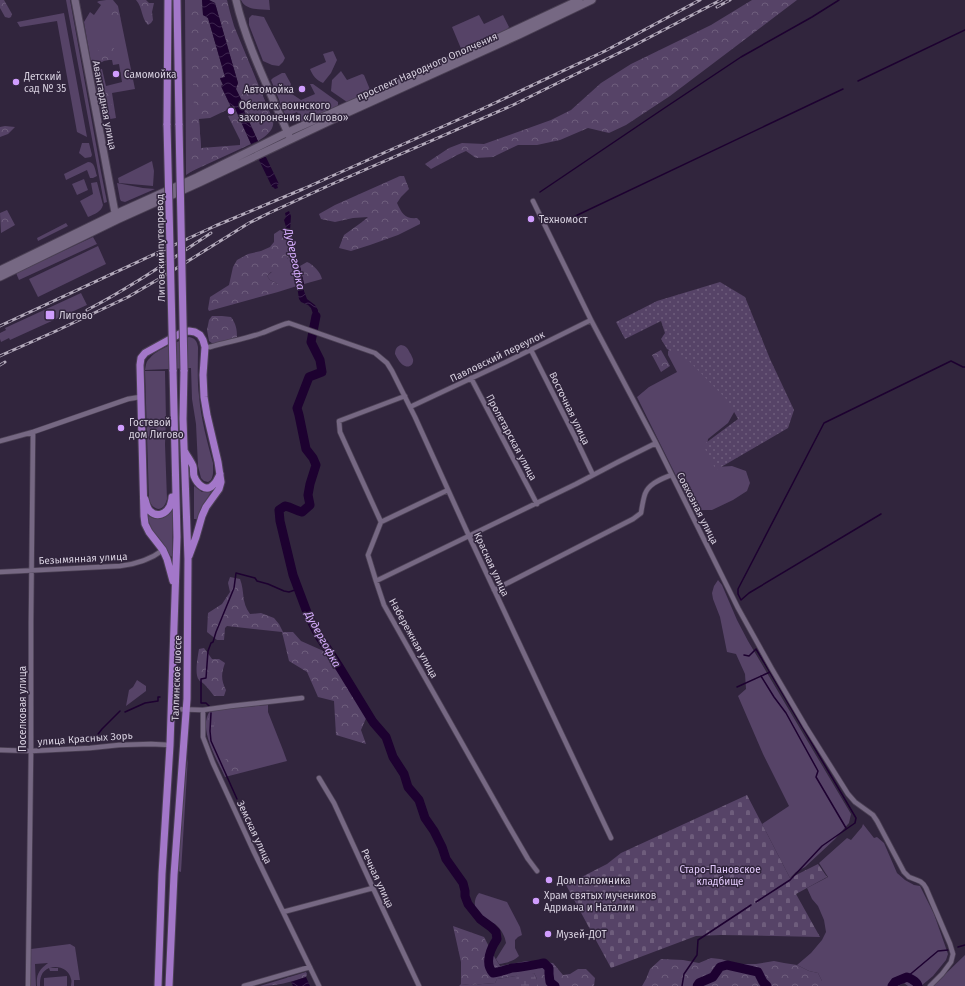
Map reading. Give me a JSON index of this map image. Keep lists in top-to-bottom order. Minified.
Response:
{"streets":{"main road":["проспект Народного Ополчения","Авангардная улица","Лиговский путепровод","Таллинское шоссе"],"street":["Павловский переулок","Восточная улица","Пролетарская улица","Совхозная улица","Безымянная улица","Красная улица","Набережная улица","Поселковая улица","улица Красных Зорь","Земская улица","Речная улица"]},"crossings":[["проспект Народного Ополчения","Авангардная улица"],["Лиговский путепровод","Таллинское шоссе"],["Павловский переулок","Восточная улица"],["Павловский переулок","Пролетарская улица"],["Павловский переулок","Совхозная улица"],["Павловский переулок","Красная улица"],["Безымянная улица","Поселковая улица"],["Таллинское шоссе","улица Красных Зорь"],["Поселковая улица","улица Красных Зорь"]],"water":["Дудергофка"],"parks":["Старо-Пановское кладбище"],"places":{"other":["Самомойка","Детский сад № 35","Автомойка","Обелиск воинского захоронения «Лигово»","Техномост","Гостевой дом Лигово","Дом паломника","Храм святых мучеников Адриана и Наталии","Музей-ДОТ"],"transit":["Лигово"]}}
